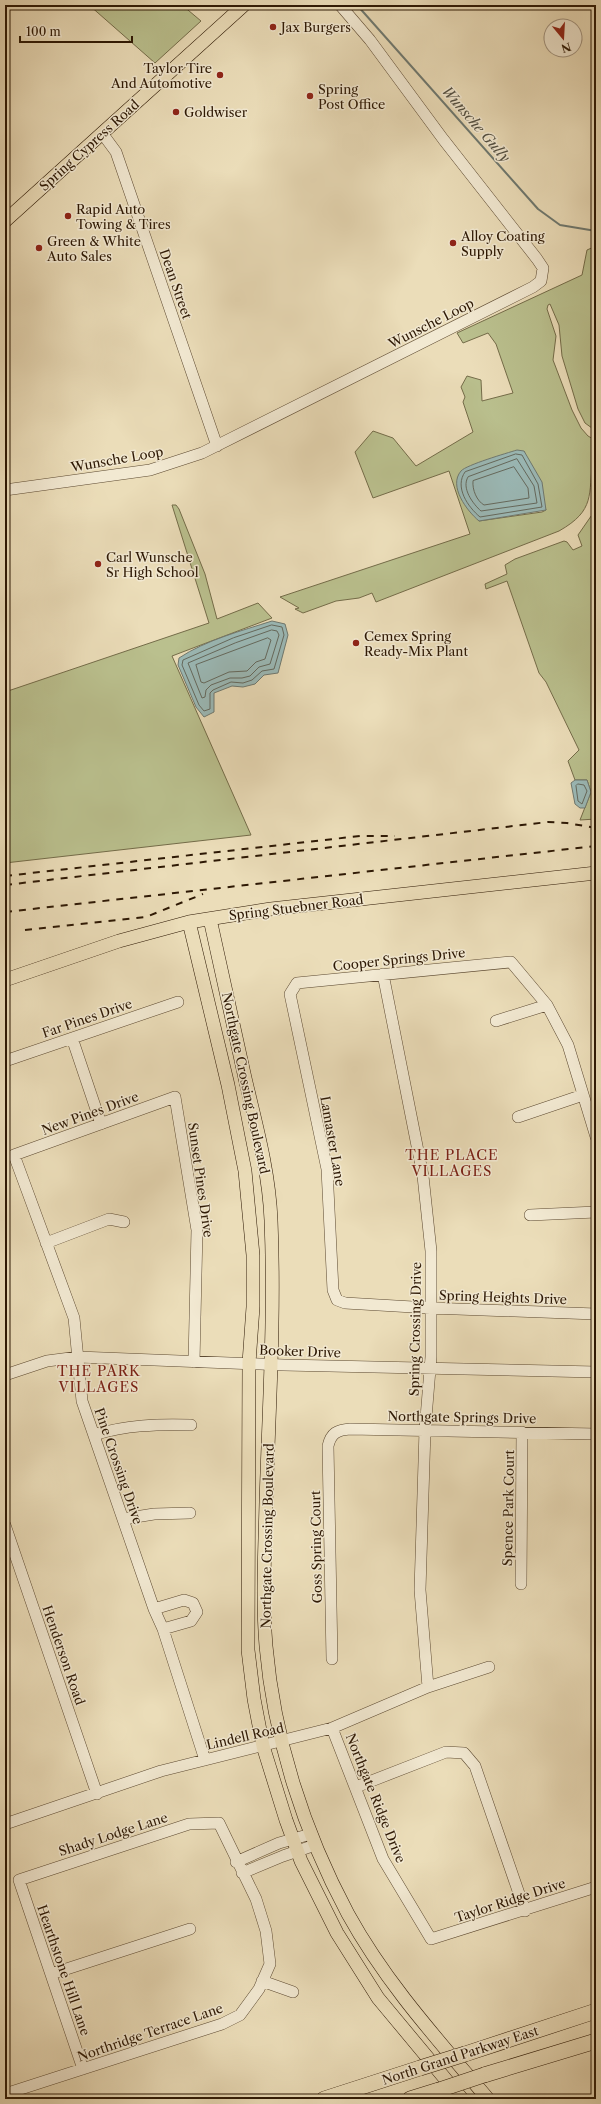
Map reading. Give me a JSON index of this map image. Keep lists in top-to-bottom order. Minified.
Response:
{"streets":{"highway":["North Grand Parkway East"],"main road":["Spring Cypress Road","Spring Stuebner Road","Northgate Crossing Boulevard"],"street":["Dean Street","Wunsche Loop","Cooper Springs Drive","Far Pines Drive","New Pines Drive","Lamaster Lane","Sunset Pines Drive","Spring Heights Drive","Spring Crossing Drive","Booker Drive","Northgate Springs Drive","Pine Crossing Drive","Spence Park Court","Goss Spring Court","Henderson Road","Lindell Road","Northgate Ridge Drive","Shady Lodge Lane","Taylor Ridge Drive","Hearthstone Hill Lane","Northridge Terrace Lane"]},"crossings":[["Spring Cypress Road","Dean Street"],["Dean Street","Wunsche Loop"],["Spring Stuebner Road","Northgate Crossing Boulevard"],["Cooper Springs Drive","Lamaster Lane"],["Cooper Springs Drive","Spring Crossing Drive"],["Northgate Crossing Boulevard","Booker Drive"],["Northgate Crossing Boulevard","Lindell Road"],["New Pines Drive","Sunset Pines Drive"],["New Pines Drive","Pine Crossing Drive"],["Lamaster Lane","Spring Heights Drive"],["Sunset Pines Drive","Booker Drive"],["Spring Heights Drive","Spring Crossing Drive"],["Spring Crossing Drive","Booker Drive"],["Spring Crossing Drive","Northgate Springs Drive"],["Spring Crossing Drive","Lindell Road"],["Booker Drive","Pine Crossing Drive"],["Northgate Springs Drive","Spence Park Court"],["Northgate Springs Drive","Goss Spring Court"],["Pine Crossing Drive","Lindell Road"],["Henderson Road","Lindell Road"],["Lindell Road","Northgate Ridge Drive"],["Northgate Ridge Drive","Taylor Ridge Drive"],["Shady Lodge Lane","Hearthstone Hill Lane"],["Shady Lodge Lane","Northridge Terrace Lane"],["Hearthstone Hill Lane","Northridge Terrace Lane"]],"districts":["THE PLACE VILLAGES","THE PARK VILLAGES"],"water":["Wunsche Gully"],"places":["Jax Burgers","Taylor Tire And Automotive","Spring Post Office","Goldwiser","Rapid Auto Towing & Tires","Alloy Coating Supply","Green & White Auto Sales","Carl Wunsche Sr High School","Cemex Spring Ready-Mix Plant"],"scale_bar":"100 m","north":"bottom"}
